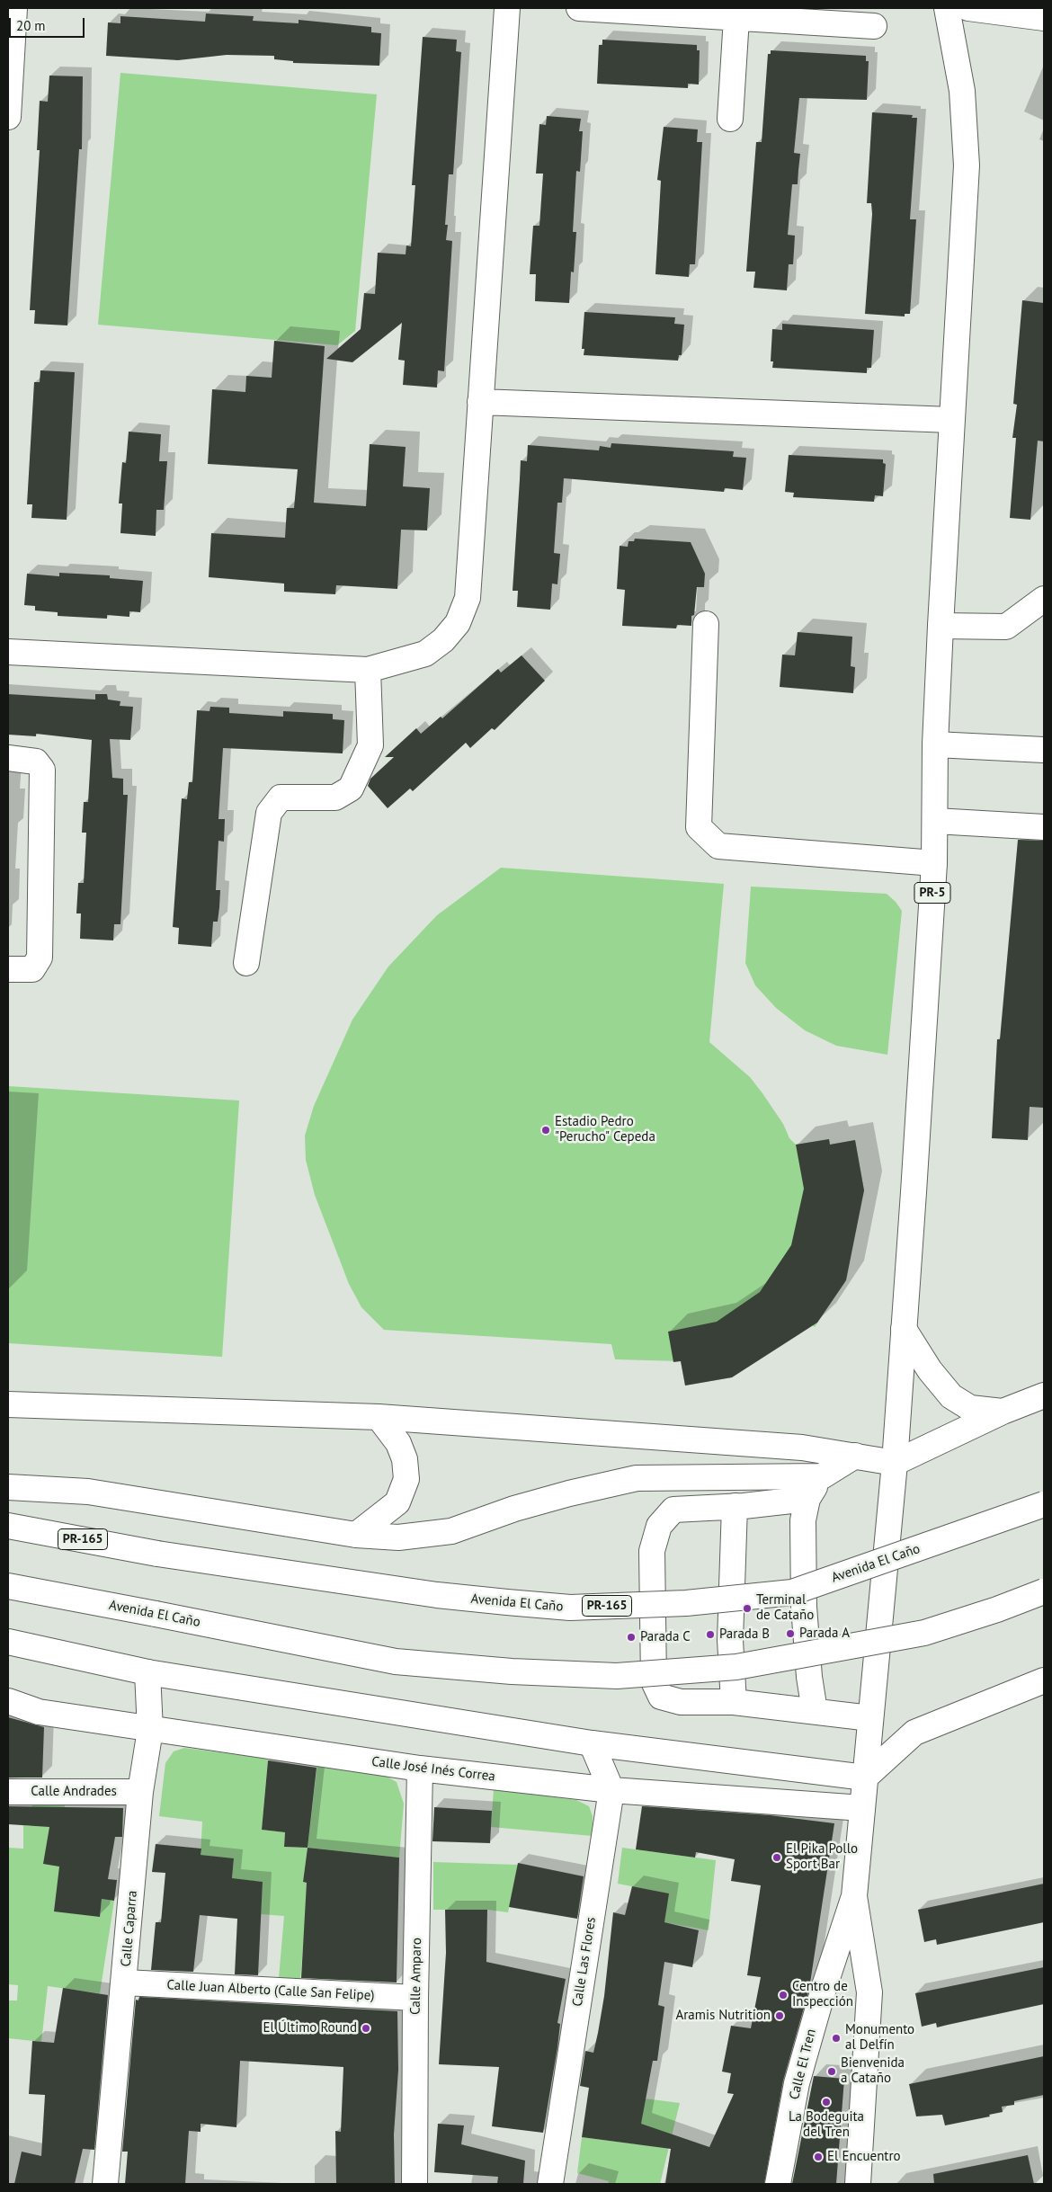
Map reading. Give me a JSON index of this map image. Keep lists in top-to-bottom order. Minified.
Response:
{"streets":{"main road":["PR-5","PR-165","Avenida El Caño","Calle José Inés Correa","Calle Andrades","Calle Caparra","Calle Las Flores","Calle Amparo","Calle Juan Alberto (Calle San Felipe)","Calle El Tren"]},"crossings":[["PR-5","Calle José Inés Correa"],["PR-5","Calle El Tren"],["Calle José Inés Correa","Calle Caparra"],["Calle José Inés Correa","Calle Las Flores"],["Calle José Inés Correa","Calle Amparo"],["Calle Andrades","Calle Caparra"],["Calle Caparra","Calle Juan Alberto (Calle San Felipe)"],["Calle Amparo","Calle Juan Alberto (Calle San Felipe)"]],"places":["Estadio Pedro \"Perucho\" Cepeda","Terminal de Cataño","Parada A","Parada B","Parada C","El Pika Pollo Sport Bar","Centro de Inspección","Aramis Nutrition","El Último Round","Monumento al Delfín","Bienvenida a Cataño","La Bodeguita del Tren","El Encuentro"],"scale_bar":"20 m"}
